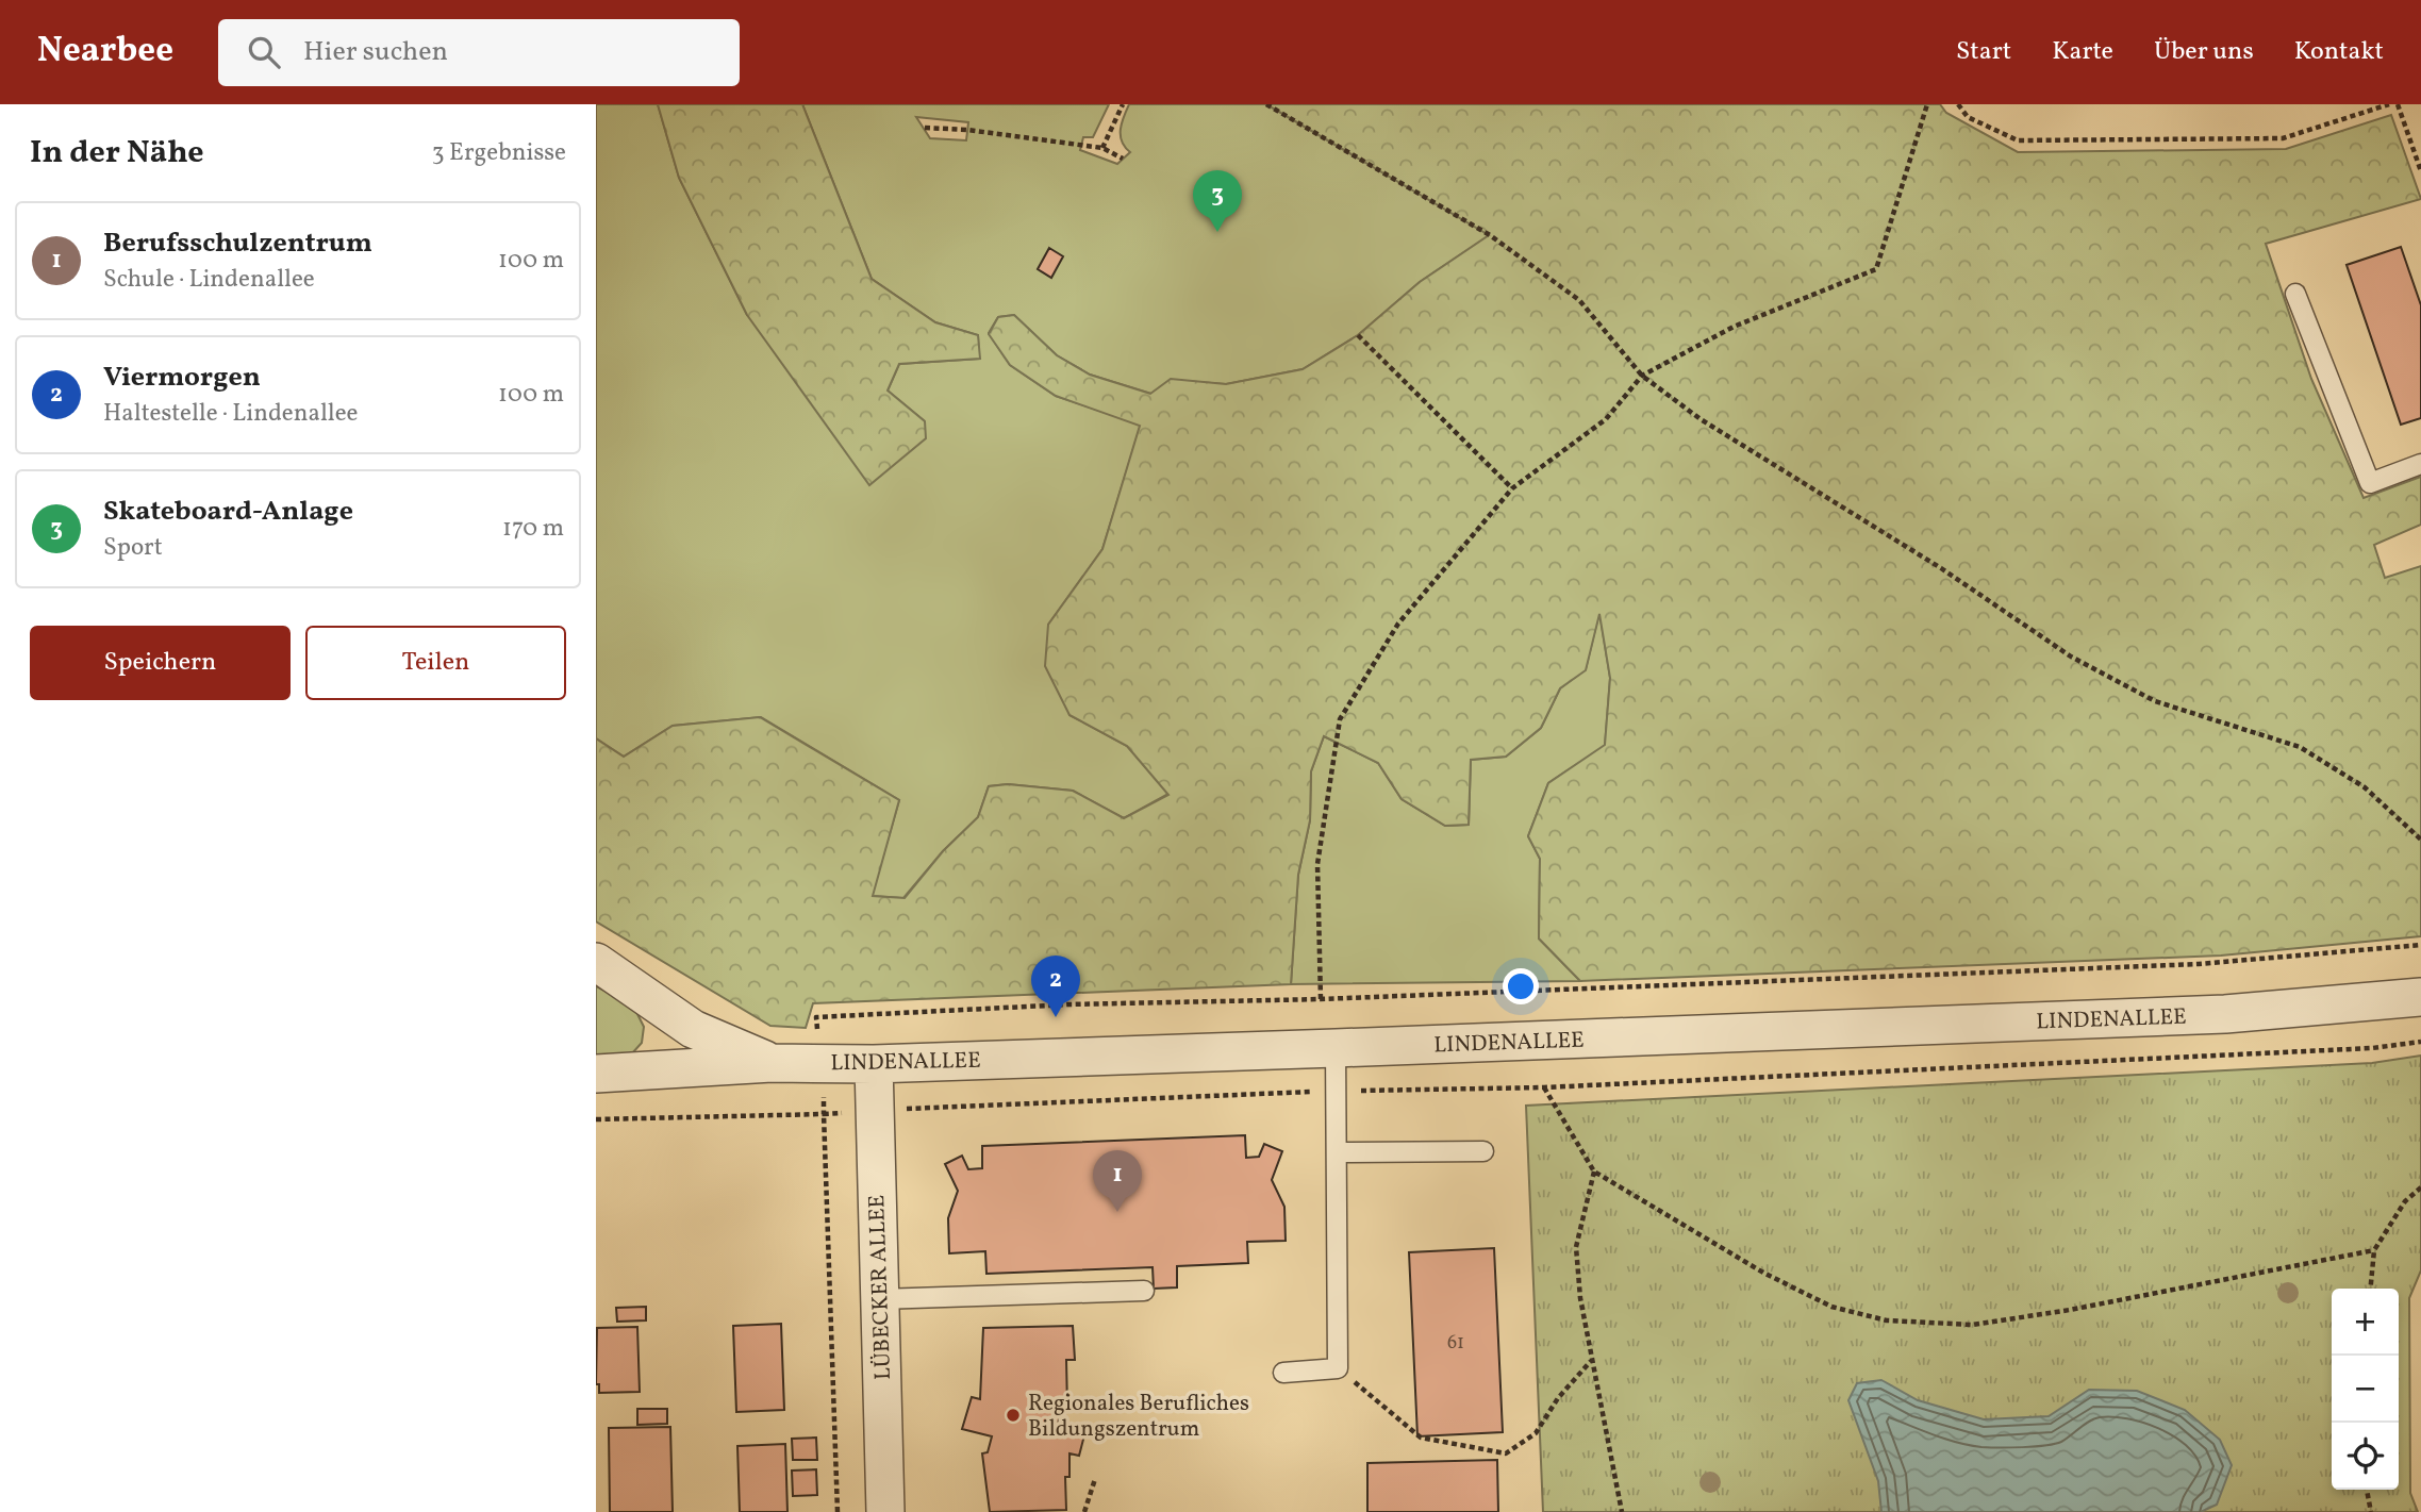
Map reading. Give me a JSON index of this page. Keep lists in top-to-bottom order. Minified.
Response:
{"streets":{"street":["LINDENALLEE","LÜBECKER ALLEE"]},"crossings":[["LINDENALLEE","LÜBECKER ALLEE"]],"places":["Regionales Berufliches Bildungszentrum"],"house_numbers":["61"],"page":{"header":"Nearbee","search":"Hier suchen","nav":["Start","Karte","Über uns","Kontakt"],"heading":["In der Nähe","3 Ergebnisse"],"pins":["3","2","1"],"list":[{"mark":"1","name":"Berufsschulzentrum","note":"Schule · Lindenallee","value":"100 m"},{"mark":"2","name":"Viermorgen","note":"Haltestelle · Lindenallee","value":"100 m"},{"mark":"3","name":"Skateboard-Anlage","note":"Sport","value":"170 m"}],"buttons":["Speichern","Teilen"],"map_buttons":["+","−"]}}
